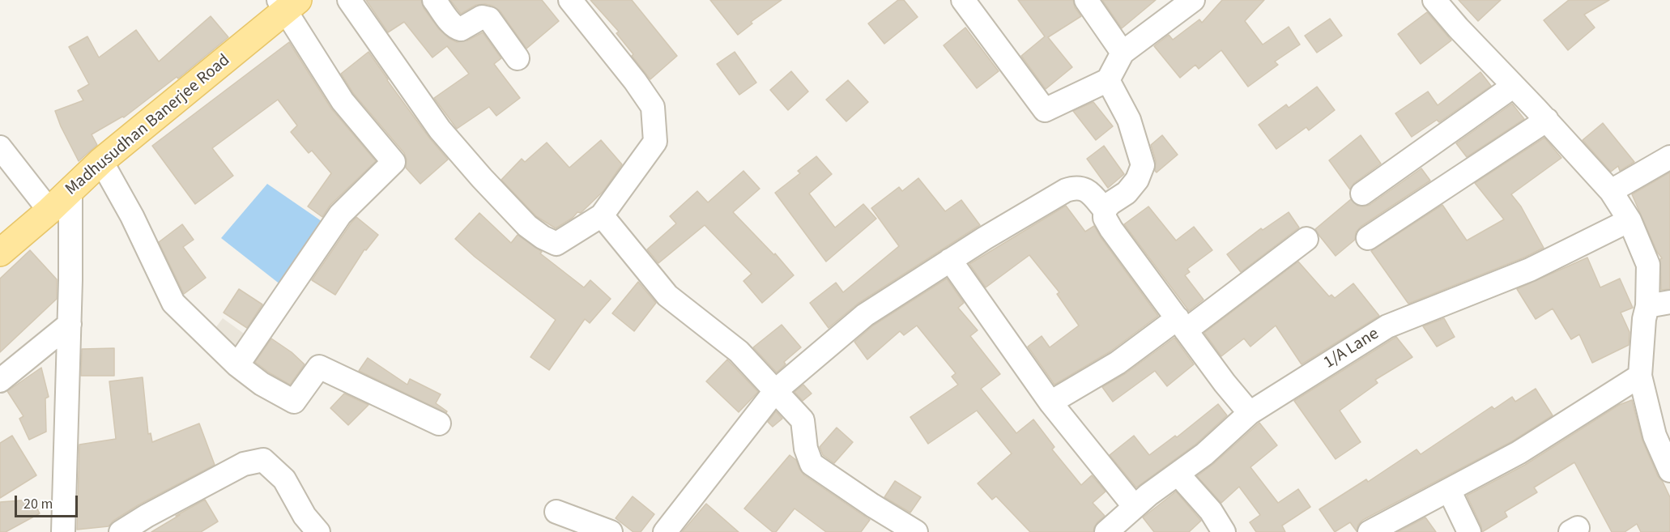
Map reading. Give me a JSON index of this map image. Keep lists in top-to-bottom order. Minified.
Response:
{"streets":{"main road":["Madhusudhan Banerjee Road"],"street":["1/A Lane"]},"scale_bar":"20 m"}
